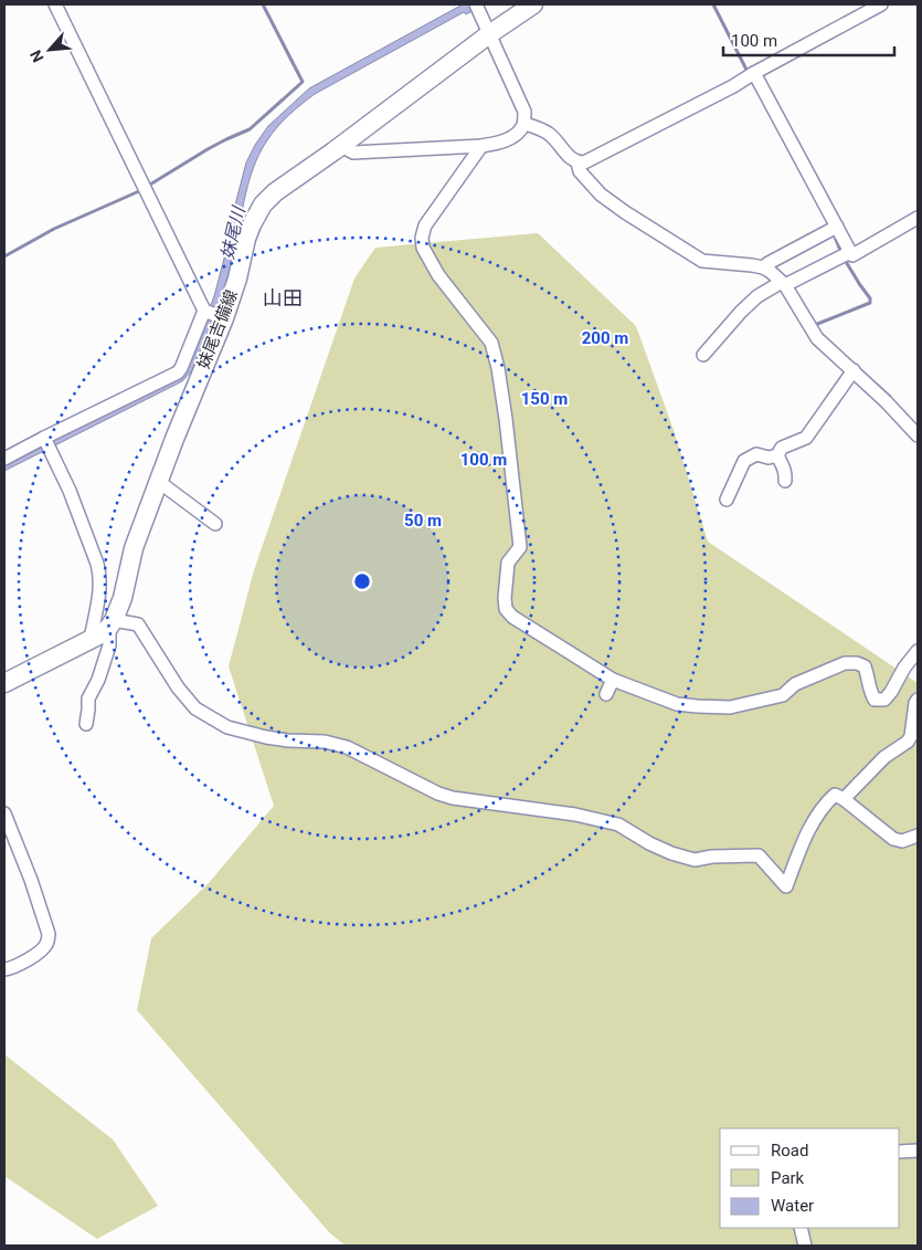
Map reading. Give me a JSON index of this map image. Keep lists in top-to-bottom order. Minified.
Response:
{"streets":{"main road":["妹尾吉備線"]},"districts":["山田"],"water":["妹尾川"],"legend":["Road","Park","Water"],"scale_bar":"100 m","north":"bottom left","rings":["200 m","150 m","100 m","50 m"]}
